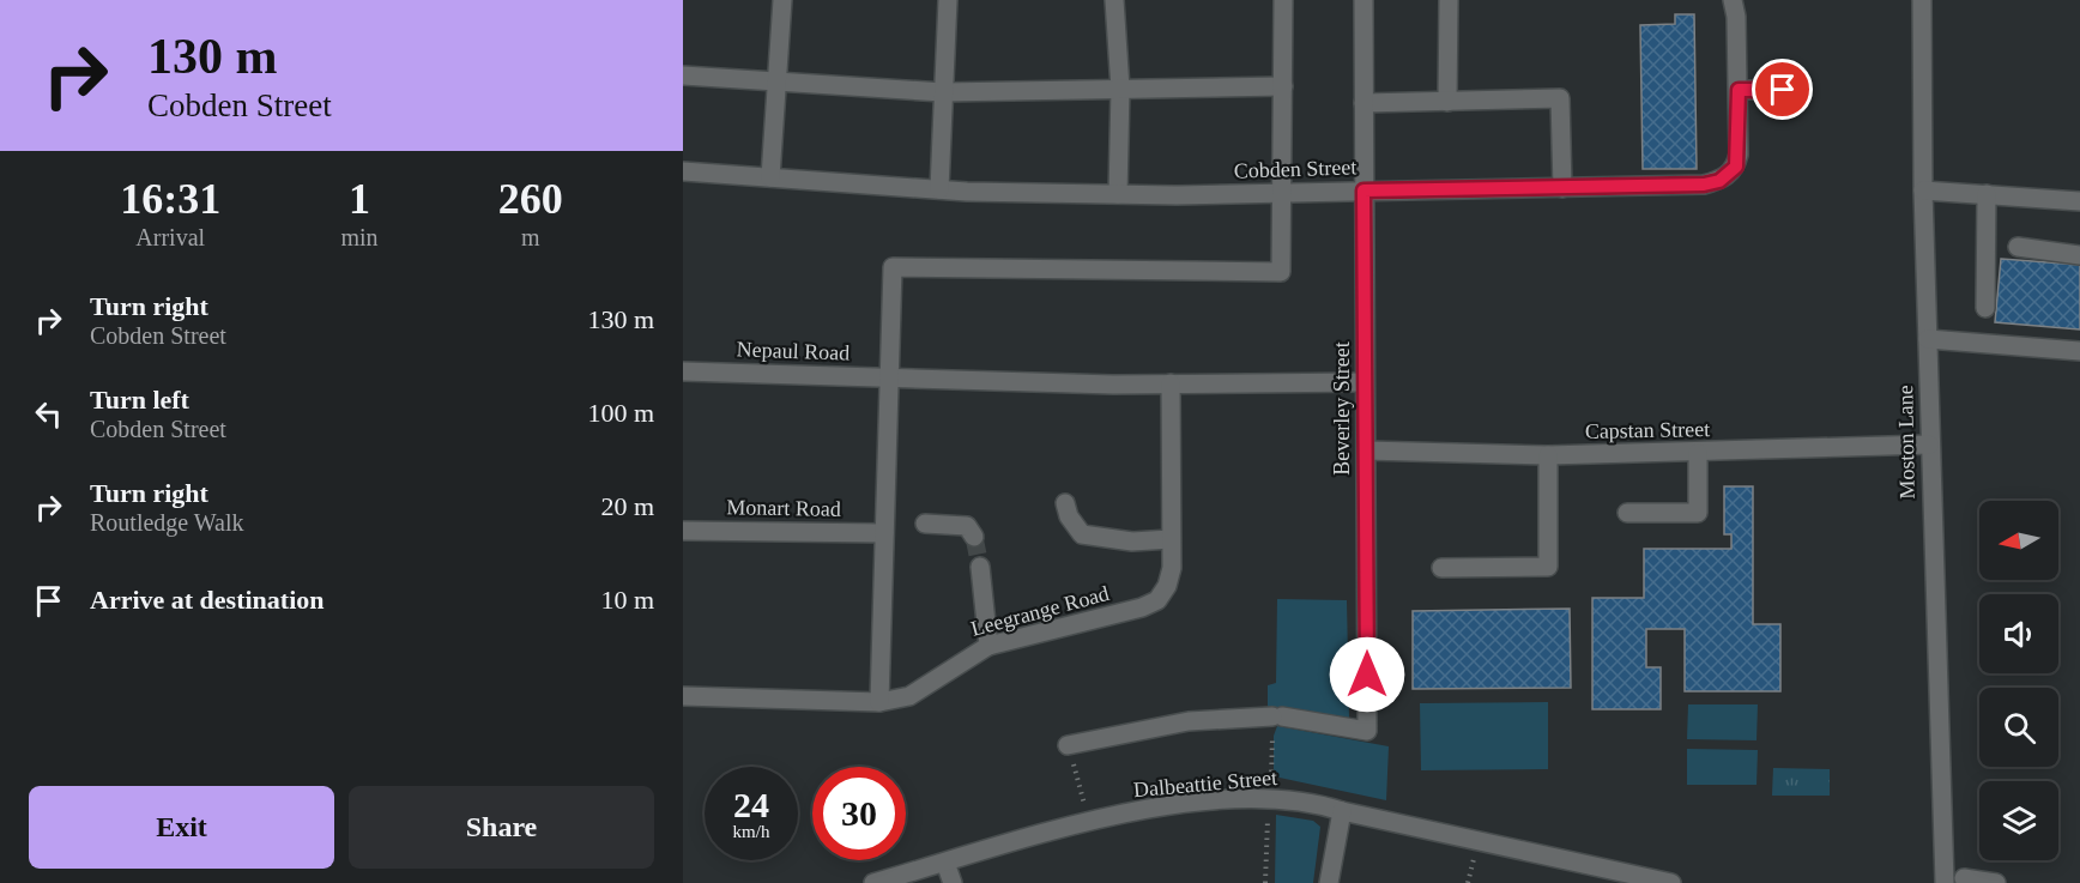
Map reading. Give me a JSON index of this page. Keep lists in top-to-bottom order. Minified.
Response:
{"streets":{"street":["Cobden Street","Nepaul Road","Beverley Street","Capstan Street","Moston Lane","Monart Road","Leegrange Road","Dalbeattie Street"]},"crossings":[["Cobden Street","Beverley Street"],["Nepaul Road","Beverley Street"],["Nepaul Road","Leegrange Road"],["Beverley Street","Capstan Street"],["Capstan Street","Moston Lane"]],"north":"left","page":{"turn":["130 m","Cobden Street"],"eta":["16:31","Arrival","1","min","260","m"],"list":[{"name":"Turn right","note":"Cobden Street","value":"130 m"},{"name":"Turn left","note":"Cobden Street","value":"100 m"},{"name":"Turn right","note":"Routledge Walk","value":"20 m"},{"name":"Arrive at destination","value":"10 m"}],"speed":"24 km/h","limit":"30","buttons":["Exit","Share"]}}
